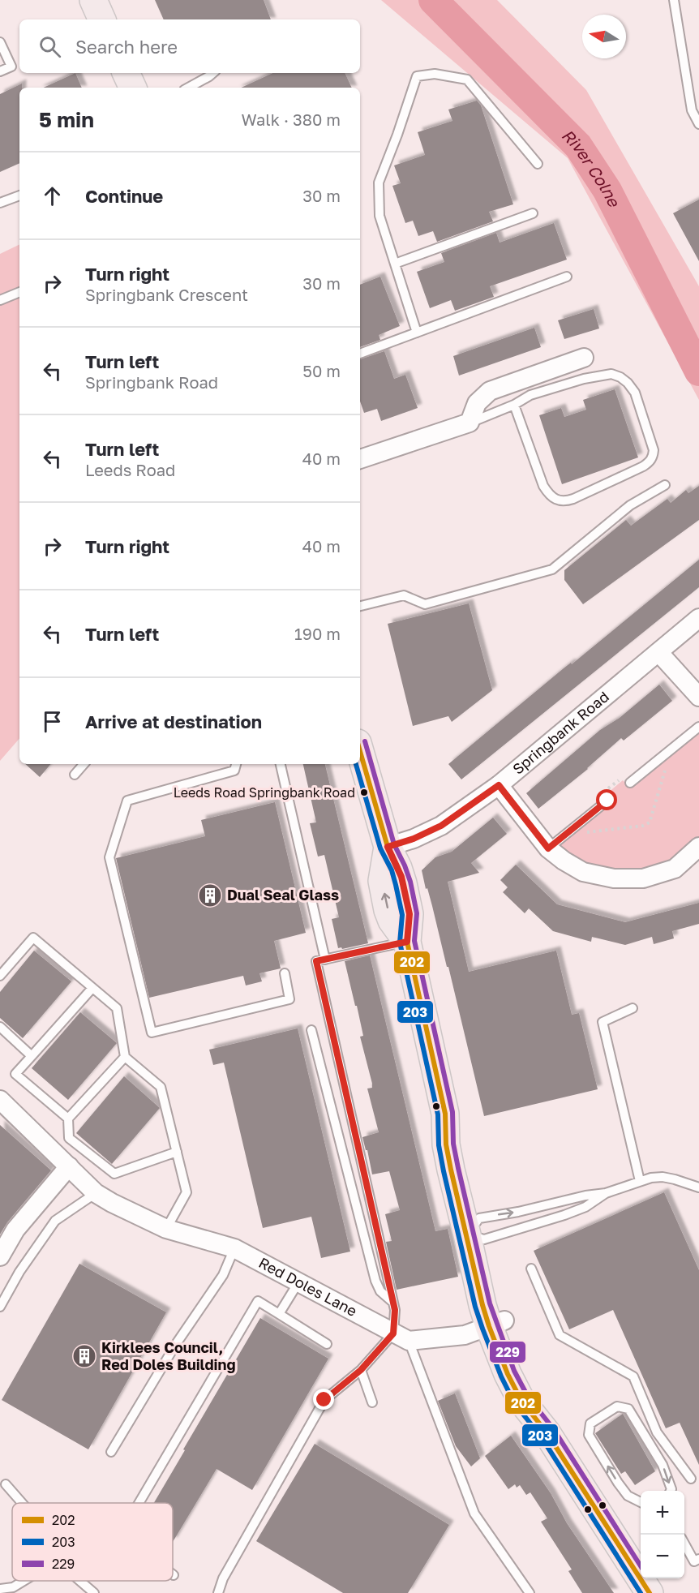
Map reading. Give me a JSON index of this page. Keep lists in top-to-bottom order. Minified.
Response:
{"streets":{"street":["Springbank Road","Red Doles Lane"]},"water":["River Colne"],"places":{"other":["Leeds Road Springbank Road"],"building":["Dual Seal Glass","Kirklees Council, Red Doles Building"]},"lines":["transit line 229","transit line 202","transit line 203"],"legend":["202","203","229"],"north":"left","page":{"search":"Search here","heading":["5 min","Walk · 380 m"],"list":[["Continue","30 m"],["Turn right","Springbank Crescent","30 m"],["Turn left","Springbank Road","50 m"],["Turn left","Leeds Road","40 m"],["Turn right","40 m"],["Turn left","190 m"],"Arrive at destination"],"map_buttons":["+","−"]}}
